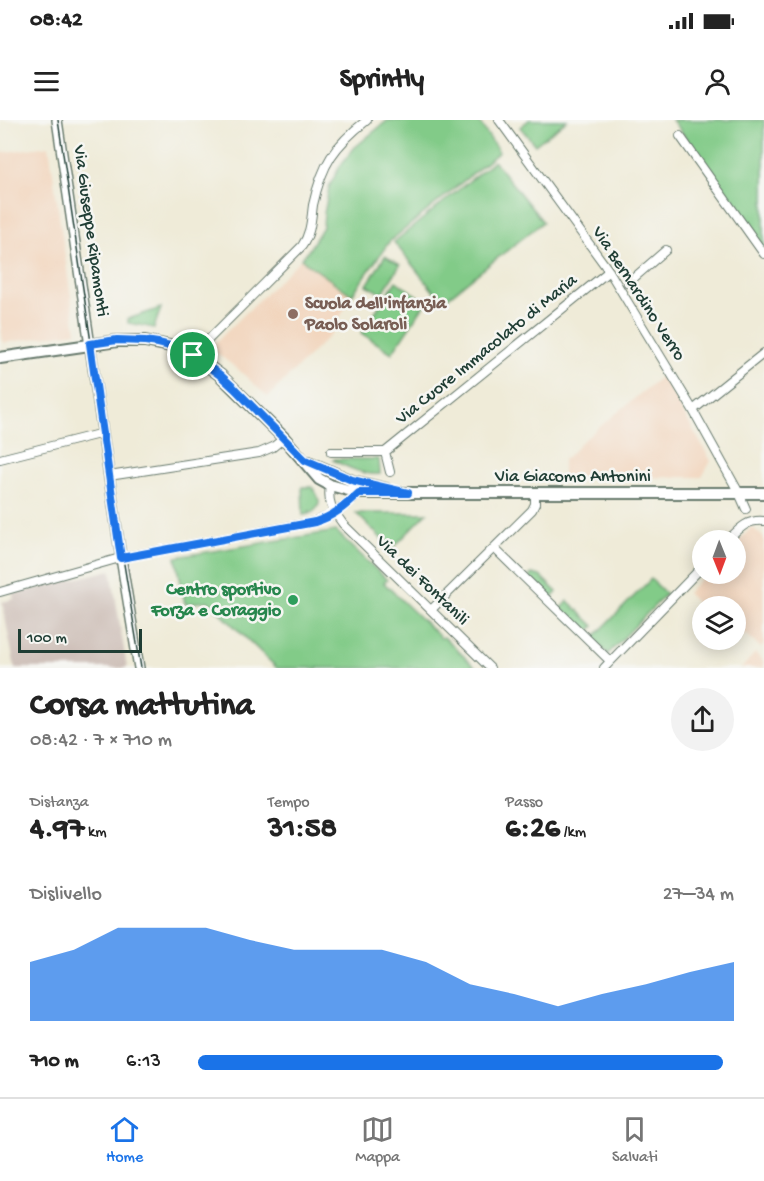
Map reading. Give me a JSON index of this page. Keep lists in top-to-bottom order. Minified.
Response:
{"streets":{"main road":["Via Giacomo Antonini"],"street":["Via Giuseppe Ripamonti","Via Bernardino Verro","Via Cuore Immacolato di Maria","Via dei Fontanili"]},"crossings":[["Via Bernardino Verro","Via Cuore Immacolato di Maria"],["Via Bernardino Verro","Via Giacomo Antonini"]],"places":["Scuola dell'infanzia Paolo Solaroli","Centro sportivo Forza e Coraggio"],"scale_bar":"100 m","north":"bottom","page":{"status":"08:42","header":"Sprintly","scale":"100 m","heading":["Corsa mattutina","08:42 · 7 × 710 m"],"stats":[["Distanza","4.97 km"],["Tempo","31:58"],["Passo","6:26 /km"]],"chart":["Dislivello","27–34 m"],"list":[{"name":"710 m","note":"6:13"}],"tabs":["Home","Mappa","Salvati"]}}
